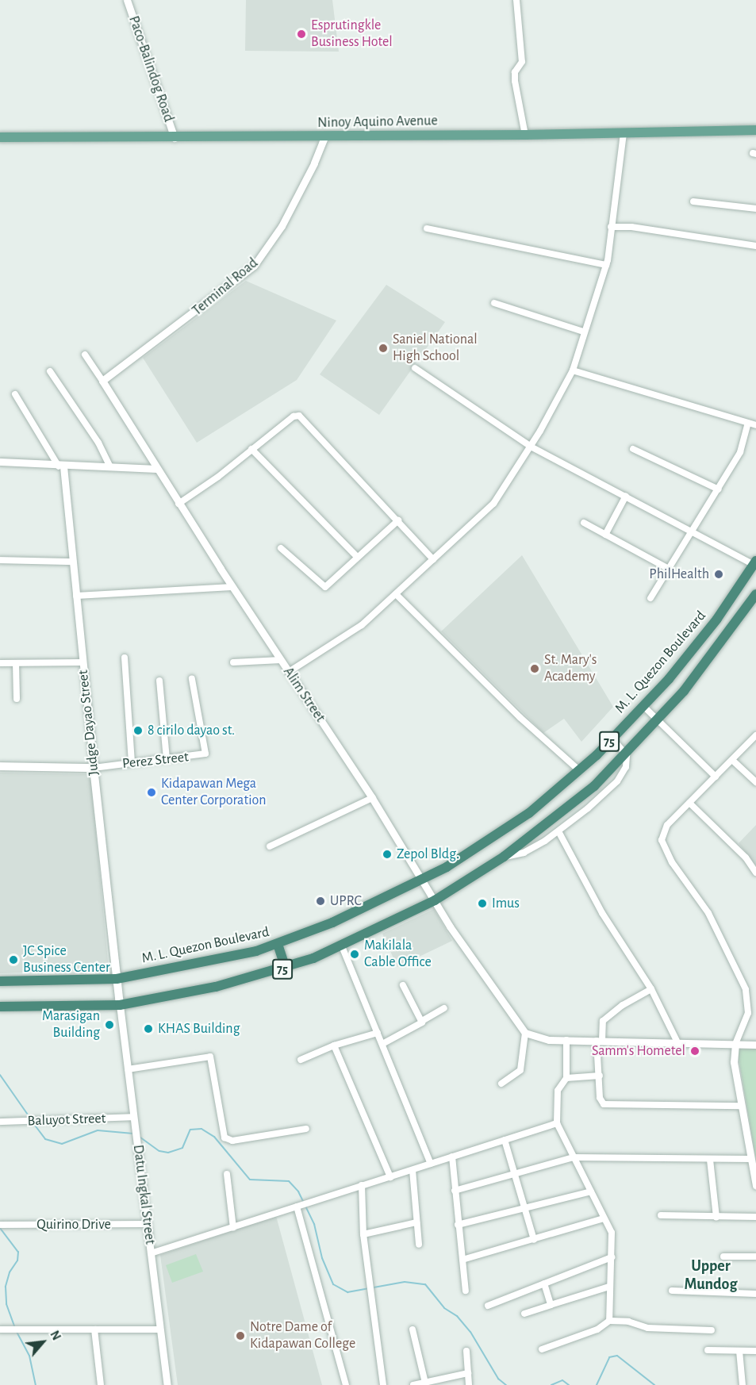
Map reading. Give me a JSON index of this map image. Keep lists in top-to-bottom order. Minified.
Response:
{"streets":{"highway":["M. L. Quezon Boulevard","75"],"main road":["Ninoy Aquino Avenue","Judge Dayao Street","Perez Street"],"street":["Paco-Balindog Road","Terminal Road","Alim Street","Baluyot Street","Datu Ingkal Street","Quirino Drive"]},"crossings":[["Paco-Balindog Road","Ninoy Aquino Avenue"],["Ninoy Aquino Avenue","Terminal Road"],["Terminal Road","Alim Street"],["M. L. Quezon Boulevard","Alim Street"],["M. L. Quezon Boulevard","Judge Dayao Street"],["Alim Street","75"],["Judge Dayao Street","75"],["Judge Dayao Street","Perez Street"],["Judge Dayao Street","Datu Ingkal Street"],["75","Datu Ingkal Street"],["Baluyot Street","Datu Ingkal Street"],["Datu Ingkal Street","Quirino Drive"]],"districts":["Upper Mundog"],"places":["Esprutingkle Business Hotel","Saniel National High School","PhilHealth","St. Mary's Academy","8 cirilo dayao st.","Kidapawan Mega Center Corporation","Zepol Bldg.","UPRC","Imus","Makilala Cable Office","JC Spice Business Center","Marasigan Building","KHAS Building","Samm's Hometel","Notre Dame of Kidapawan College"],"north":"top right"}
